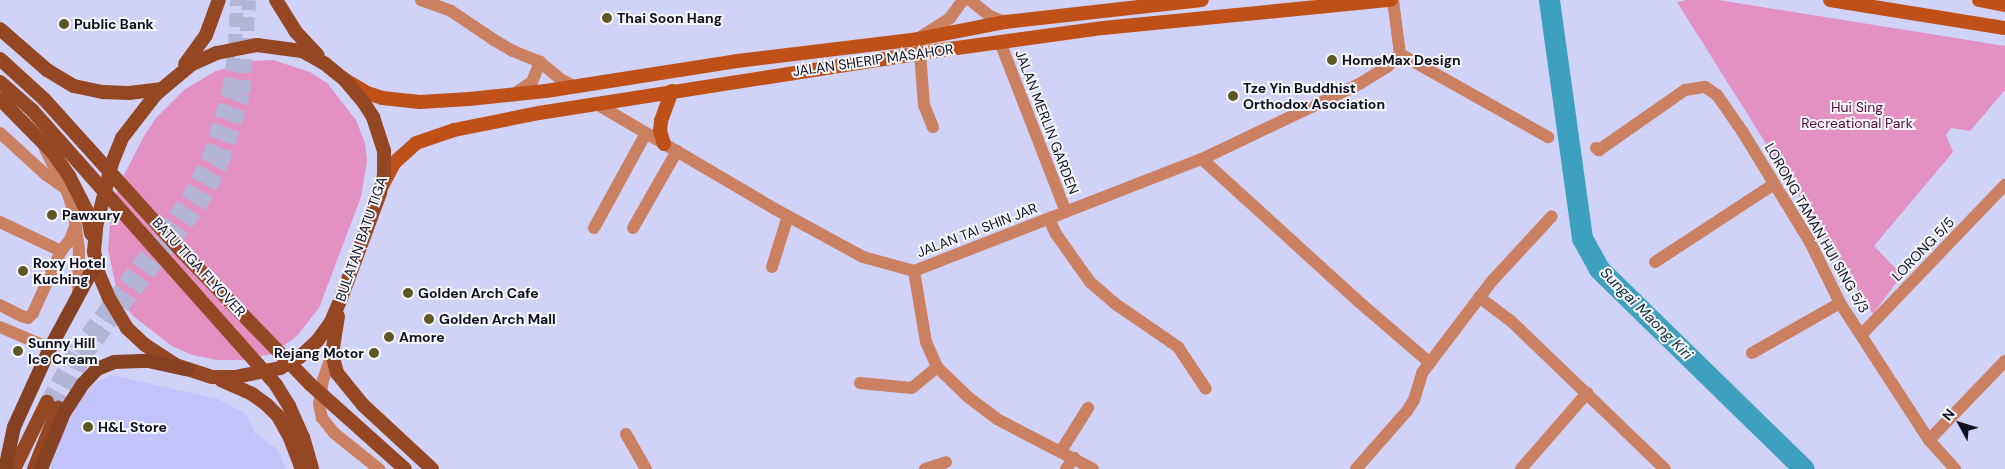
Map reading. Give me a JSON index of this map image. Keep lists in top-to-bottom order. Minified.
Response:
{"streets":{"main road":["JALAN SHERIP MASAHOR","BULATAN BATU TIGA","BATU TIGA FLYOVER"],"street":["JALAN MERLIN GARDEN","LORONG TAMAN HUI SING 5/3","JALAN TAI SHIN JAR","LORONG 5/5"]},"crossings":[["JALAN SHERIP MASAHOR","JALAN MERLIN GARDEN"],["JALAN SHERIP MASAHOR","JALAN TAI SHIN JAR"],["JALAN SHERIP MASAHOR","BULATAN BATU TIGA"],["JALAN MERLIN GARDEN","JALAN TAI SHIN JAR"],["LORONG TAMAN HUI SING 5/3","LORONG 5/5"]],"water":["Sungai Maong Kiri"],"parks":["Hui Sing Recreational Park"],"places":["Thai Soon Hang","Public Bank","HomeMax Design","Tze Yin Buddhist Orthodox Asociation","Pawxury","Roxy Hotel Kuching","Golden Arch Cafe","Golden Arch Mall","Amore","Sunny Hill Ice Cream","Rejang Motor","H&L Store"],"north":"top left"}
